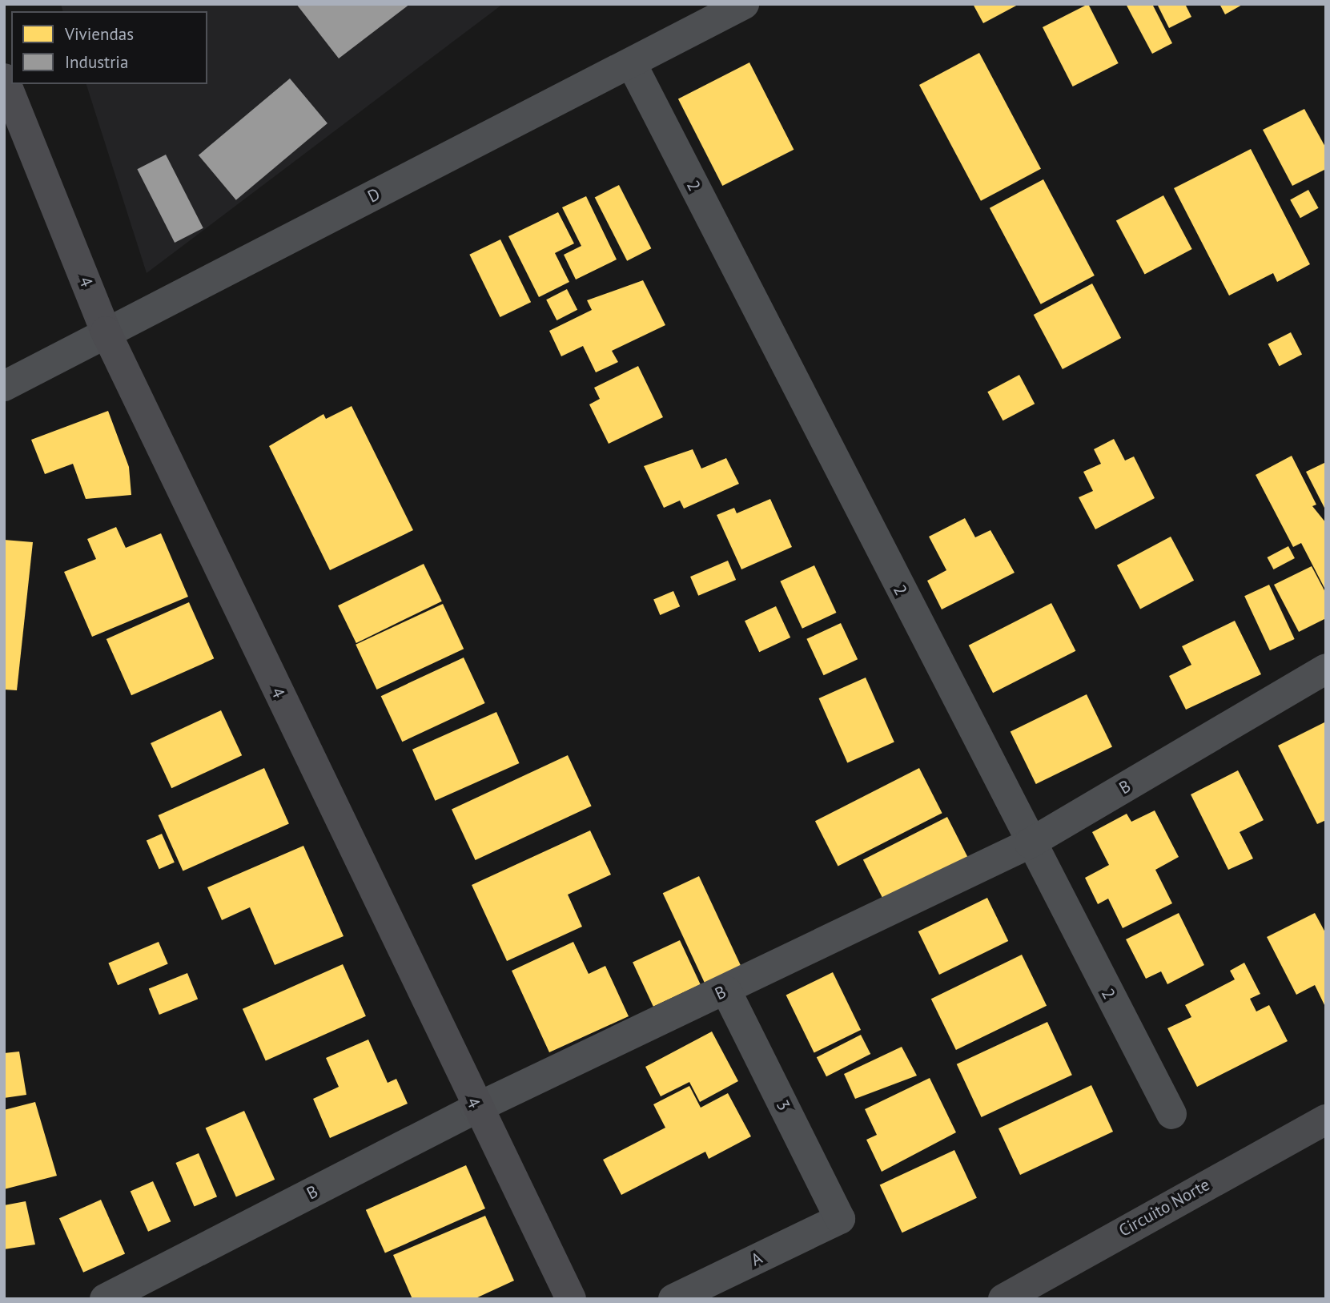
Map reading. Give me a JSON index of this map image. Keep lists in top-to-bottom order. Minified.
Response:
{"streets":{"main road":["Circuito Norte"],"street":["2","D","4","B","3","A"]},"crossings":[["2","D"],["2","B"],["D","4"],["4","B"],["B","3"],["3","A"]],"legend":["Viviendas","Industria"]}
